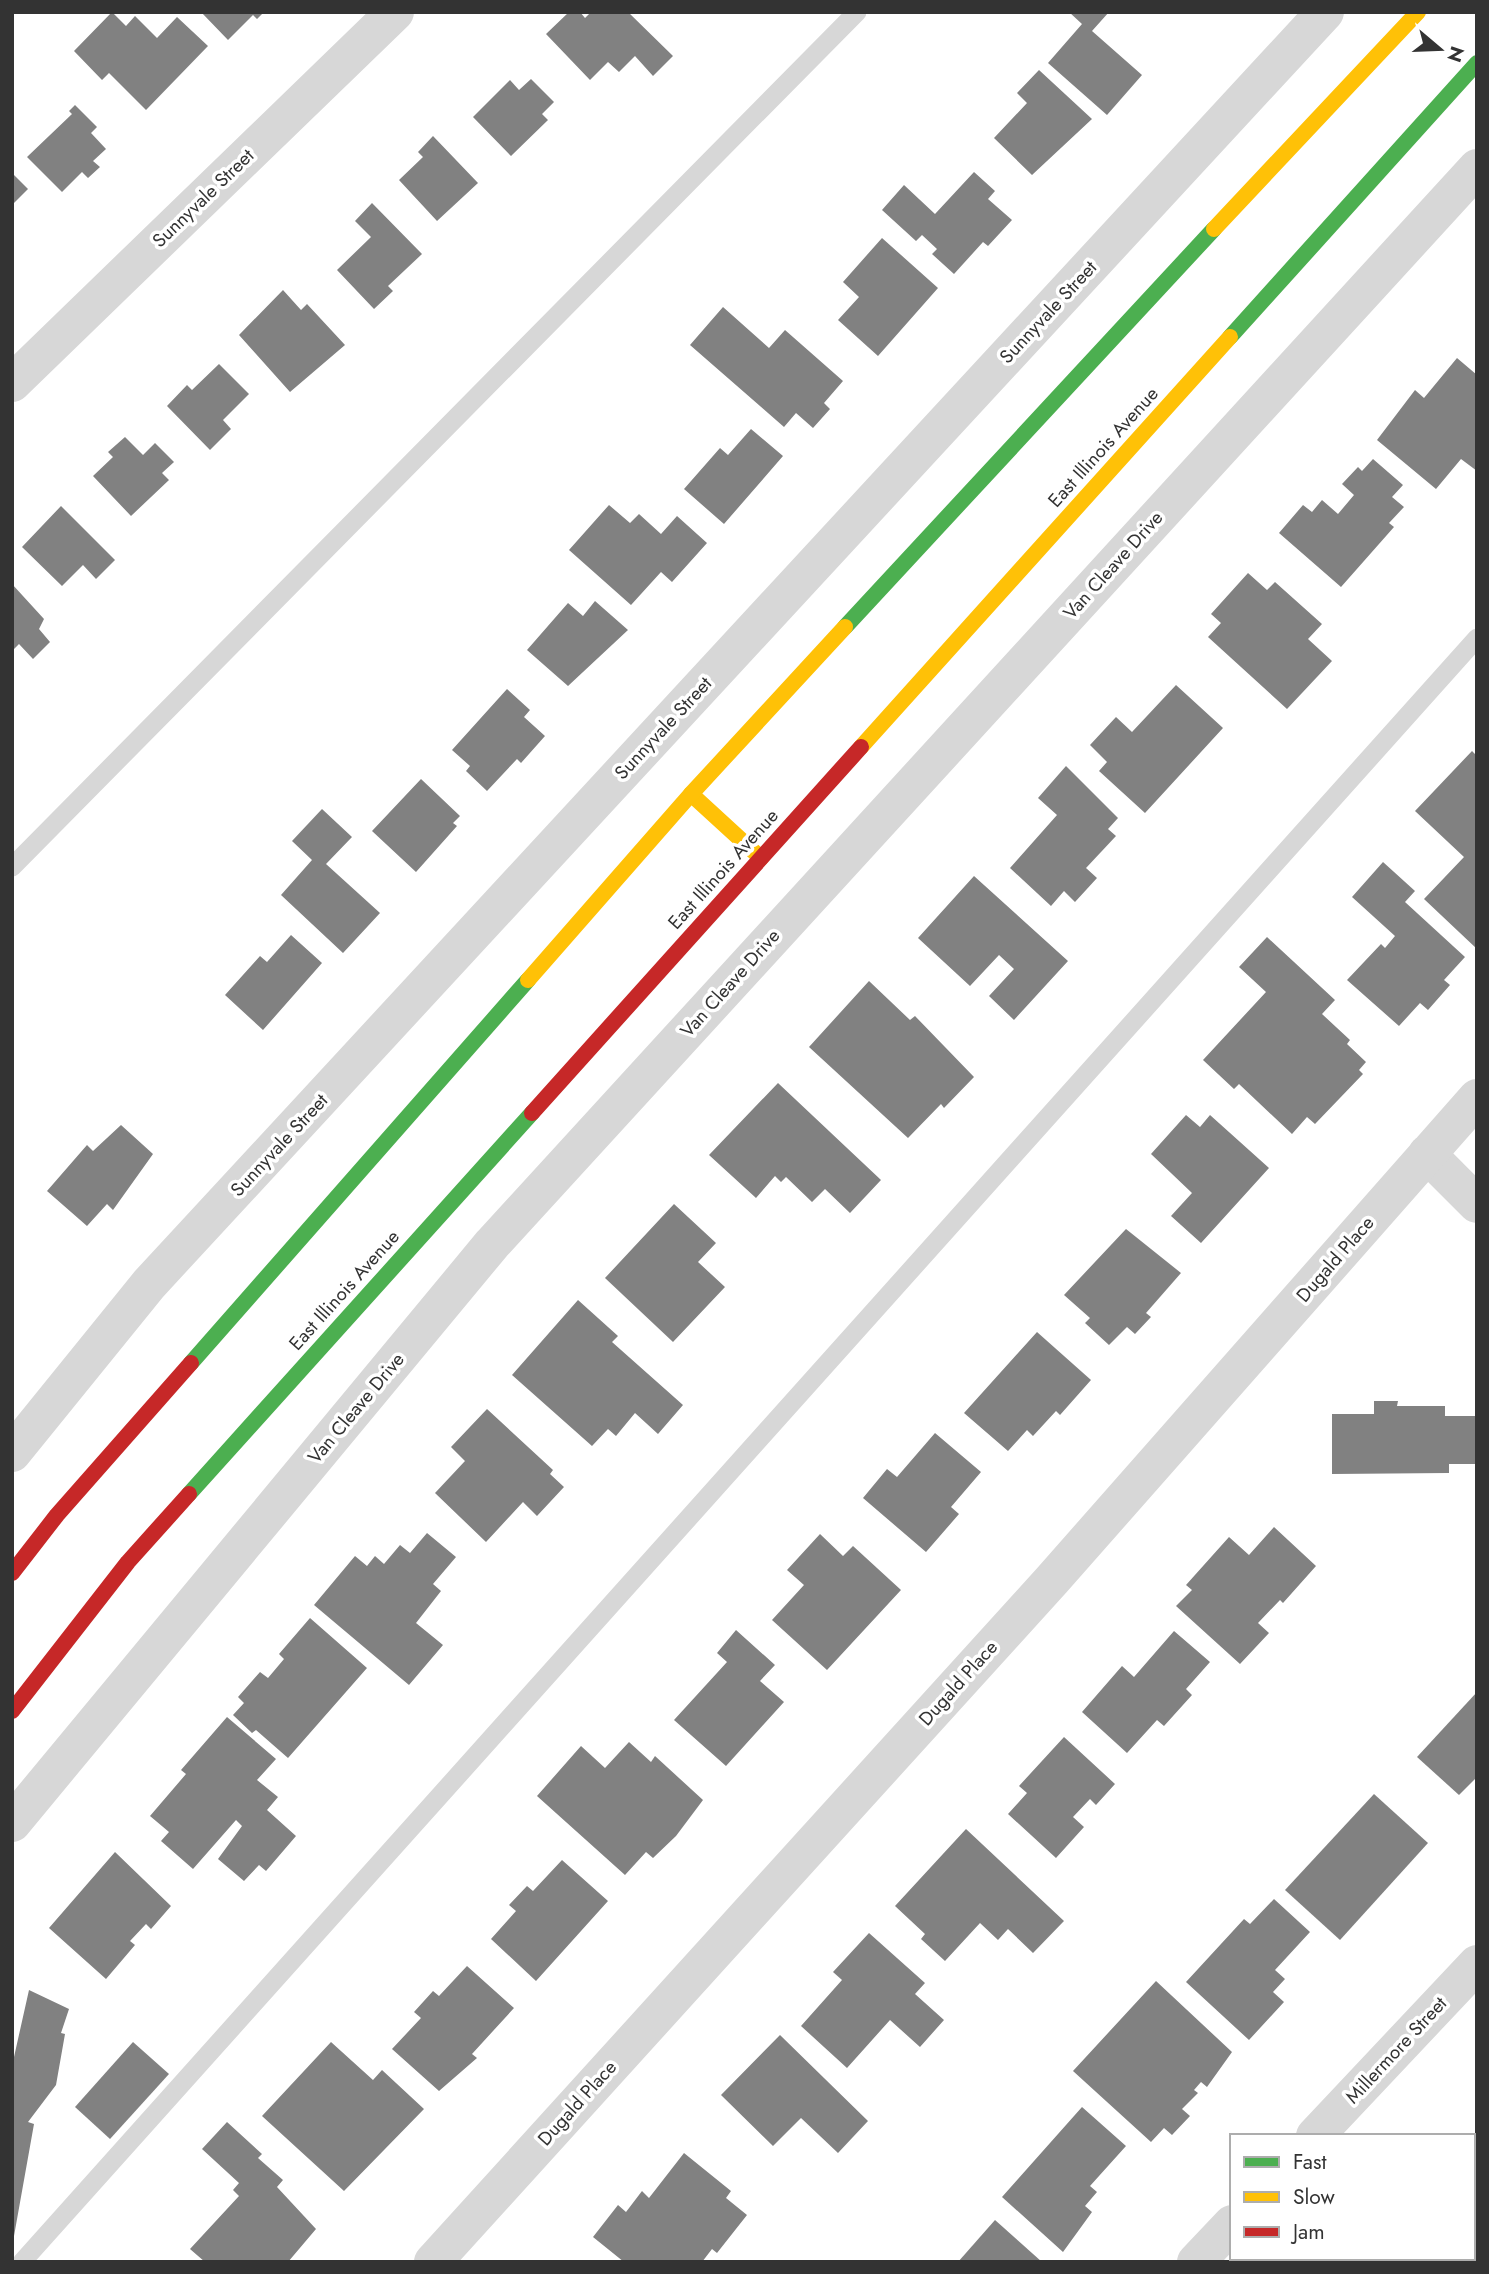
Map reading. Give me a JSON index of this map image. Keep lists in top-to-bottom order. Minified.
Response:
{"streets":{"main road":["East Illinois Avenue"],"street":["Sunnyvale Street","Van Cleave Drive","Dugald Place","Millermore Street"]},"legend":["Fast","Slow","Jam"],"north":"right"}
